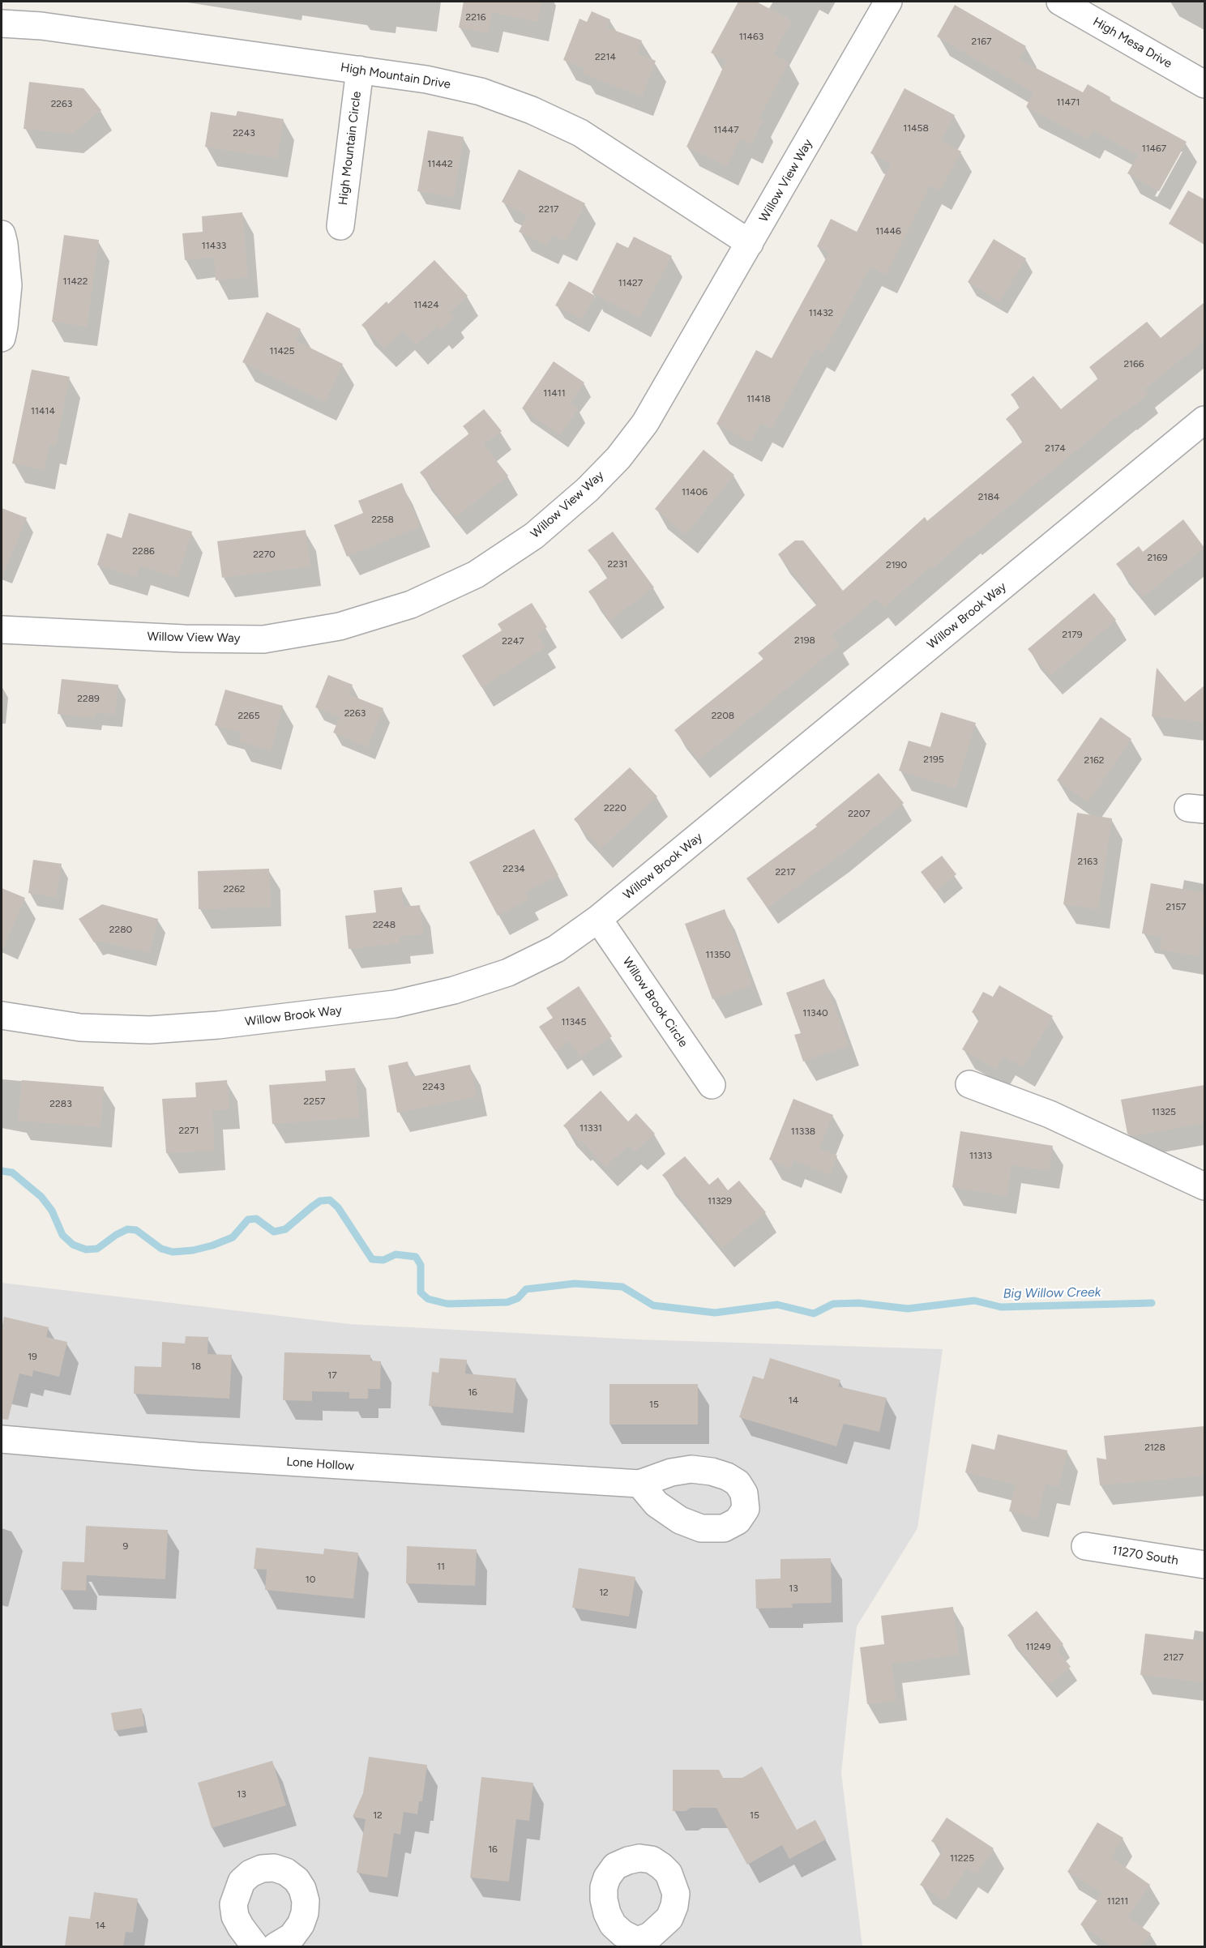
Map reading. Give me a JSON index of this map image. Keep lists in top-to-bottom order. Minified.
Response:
{"streets":{"street":["High Mesa Drive","High Mountain Drive","High Mountain Circle","Willow View Way","Willow Brook Way","Willow Brook Circle","Lone Hollow","11270 South"]},"crossings":[["High Mountain Drive","High Mountain Circle"],["High Mountain Drive","Willow View Way"],["Willow Brook Way","Willow Brook Circle"]],"water":["Big Willow Creek"],"house_numbers":["2216","11463","2167","2214","11471","2263","11458","11447","2243","11467","11442","2217","11446","11433","11422","11427","11424","11432","11425","2166","11411","11418","11414","2174","11406","2184","2258","2286","2270","2169","2231","2190","2179","2198","2247","2289","2263","2265","2208","2195","2162","2220","2207","2163","2234","2217","2262","2157","2248","2280","11350","11340","11345","2243","2257","2283","11325","11331","2271","11338","11313","11329","19","18","17","16","14","15","2128","9","11","10","13","12","11249","2127","13","12","15","16","11225","11211","14"]}
